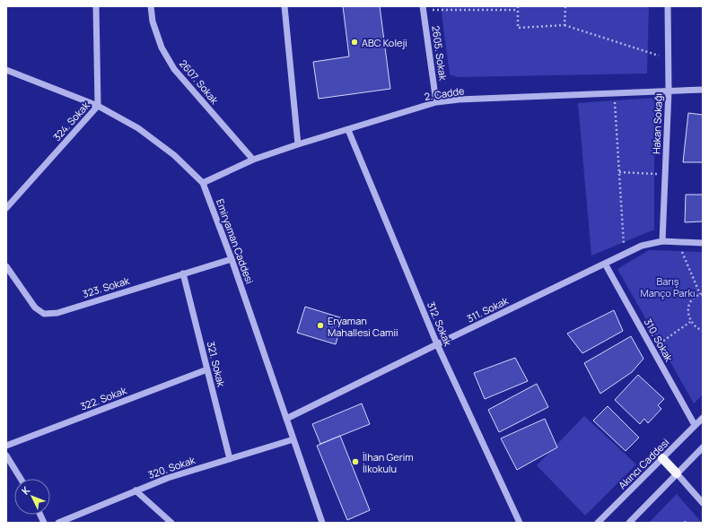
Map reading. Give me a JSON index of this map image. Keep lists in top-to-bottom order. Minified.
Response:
{"streets":{"street":["2605. Sokak","2607. Sokak","2. Cadde","324. Sokak","Hakan Sokağı","Emiryaman Caddesi","323. Sokak","311. Sokak","312. Sokak","310. Sokak","321. Sokak","322. Sokak","Akıncı Caddesi","320. Sokak"]},"crossings":[["2605. Sokak","2. Cadde"],["2607. Sokak","2. Cadde"],["2. Cadde","Hakan Sokağı"],["2. Cadde","Emiryaman Caddesi"],["2. Cadde","312. Sokak"],["324. Sokak","Emiryaman Caddesi"],["Hakan Sokağı","311. Sokak"],["Emiryaman Caddesi","323. Sokak"],["Emiryaman Caddesi","311. Sokak"],["Emiryaman Caddesi","320. Sokak"],["323. Sokak","321. Sokak"],["311. Sokak","312. Sokak"],["311. Sokak","310. Sokak"],["310. Sokak","Akıncı Caddesi"],["321. Sokak","322. Sokak"],["321. Sokak","320. Sokak"]],"parks":["Barış Manço Parkı"],"places":["ABC Koleji","Eryaman Mahallesi Camii","İlhan Gerim İlkokulu"],"north":"top left"}
